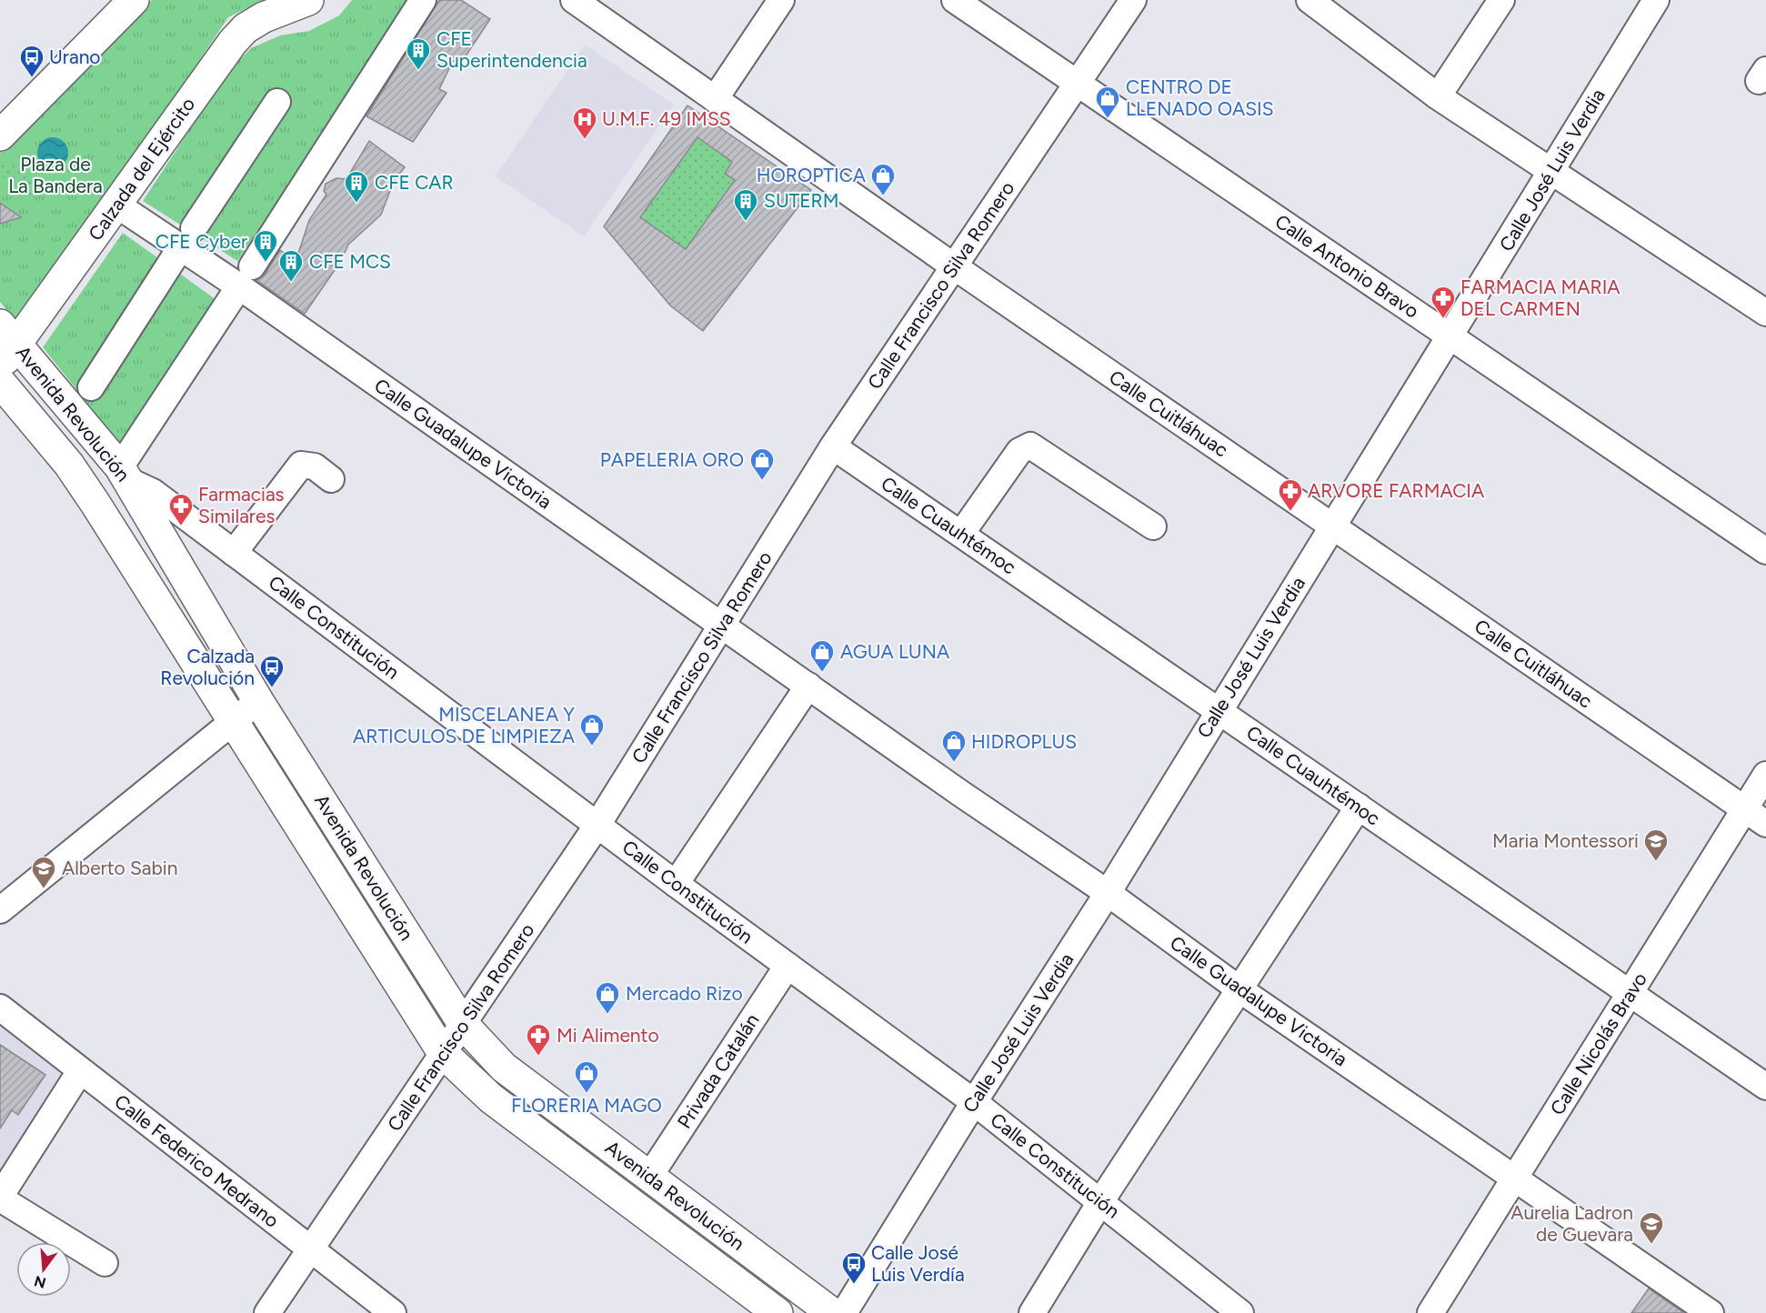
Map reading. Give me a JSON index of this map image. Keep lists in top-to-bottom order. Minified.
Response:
{"streets":{"main road":["Calzada del Ejército","Avenida Revolución"],"street":["Calle José Luis Verdia","Calle Antonio Bravo","Calle Francisco Silva Romero","Calle Cuitláhuac","Calle Guadalupe Victoria","Calle Cuauhtémoc","Calle Constitución","Calle Nicolás Bravo","Privada Catalán","Calle Federico Medrano"]},"crossings":[["Calzada del Ejército","Avenida Revolución"],["Calzada del Ejército","Calle Guadalupe Victoria"],["Calle José Luis Verdia","Calle Antonio Bravo"],["Calle José Luis Verdia","Calle Cuitláhuac"],["Calle José Luis Verdia","Calle Guadalupe Victoria"],["Calle José Luis Verdia","Calle Cuauhtémoc"],["Calle José Luis Verdia","Calle Constitución"],["Calle Antonio Bravo","Calle Francisco Silva Romero"],["Calle Francisco Silva Romero","Avenida Revolución"],["Calle Francisco Silva Romero","Calle Cuitláhuac"],["Calle Francisco Silva Romero","Calle Guadalupe Victoria"],["Calle Francisco Silva Romero","Calle Cuauhtémoc"],["Calle Francisco Silva Romero","Calle Constitución"],["Calle Francisco Silva Romero","Calle Federico Medrano"],["Avenida Revolución","Calle Constitución"],["Avenida Revolución","Privada Catalán"],["Calle Cuitláhuac","Calle Nicolás Bravo"],["Calle Guadalupe Victoria","Calle Nicolás Bravo"],["Calle Cuauhtémoc","Calle Nicolás Bravo"],["Calle Constitución","Privada Catalán"]],"parks":["Plaza de La Bandera"],"places":{"building":["CFE Superintendencia","CFE CAR","SUTERM","CFE Cyber","CFE MCS"],"bus stop":["Urano","Calzada Revolución","Calle José Luis Verdía"],"shop":["CENTRO DE LLENADO OASIS","HOROPTICA","PAPELERIA ORO","AGUA LUNA","MISCELANEA Y ARTICULOS DE LIMPIEZA","HIDROPLUS","Mercado Rizo","FLORERIA MAGO"],"hospital":["U.M.F. 49 IMSS"],"pharmacy":["FARMACIA MARIA DEL CARMEN","ARVORE FARMACIA","Farmacias Similares","Mi Alimento"],"school or university":["Maria Montessori","Alberto Sabin","Aurelia Ladron de Guevara"]},"north":"bottom"}
